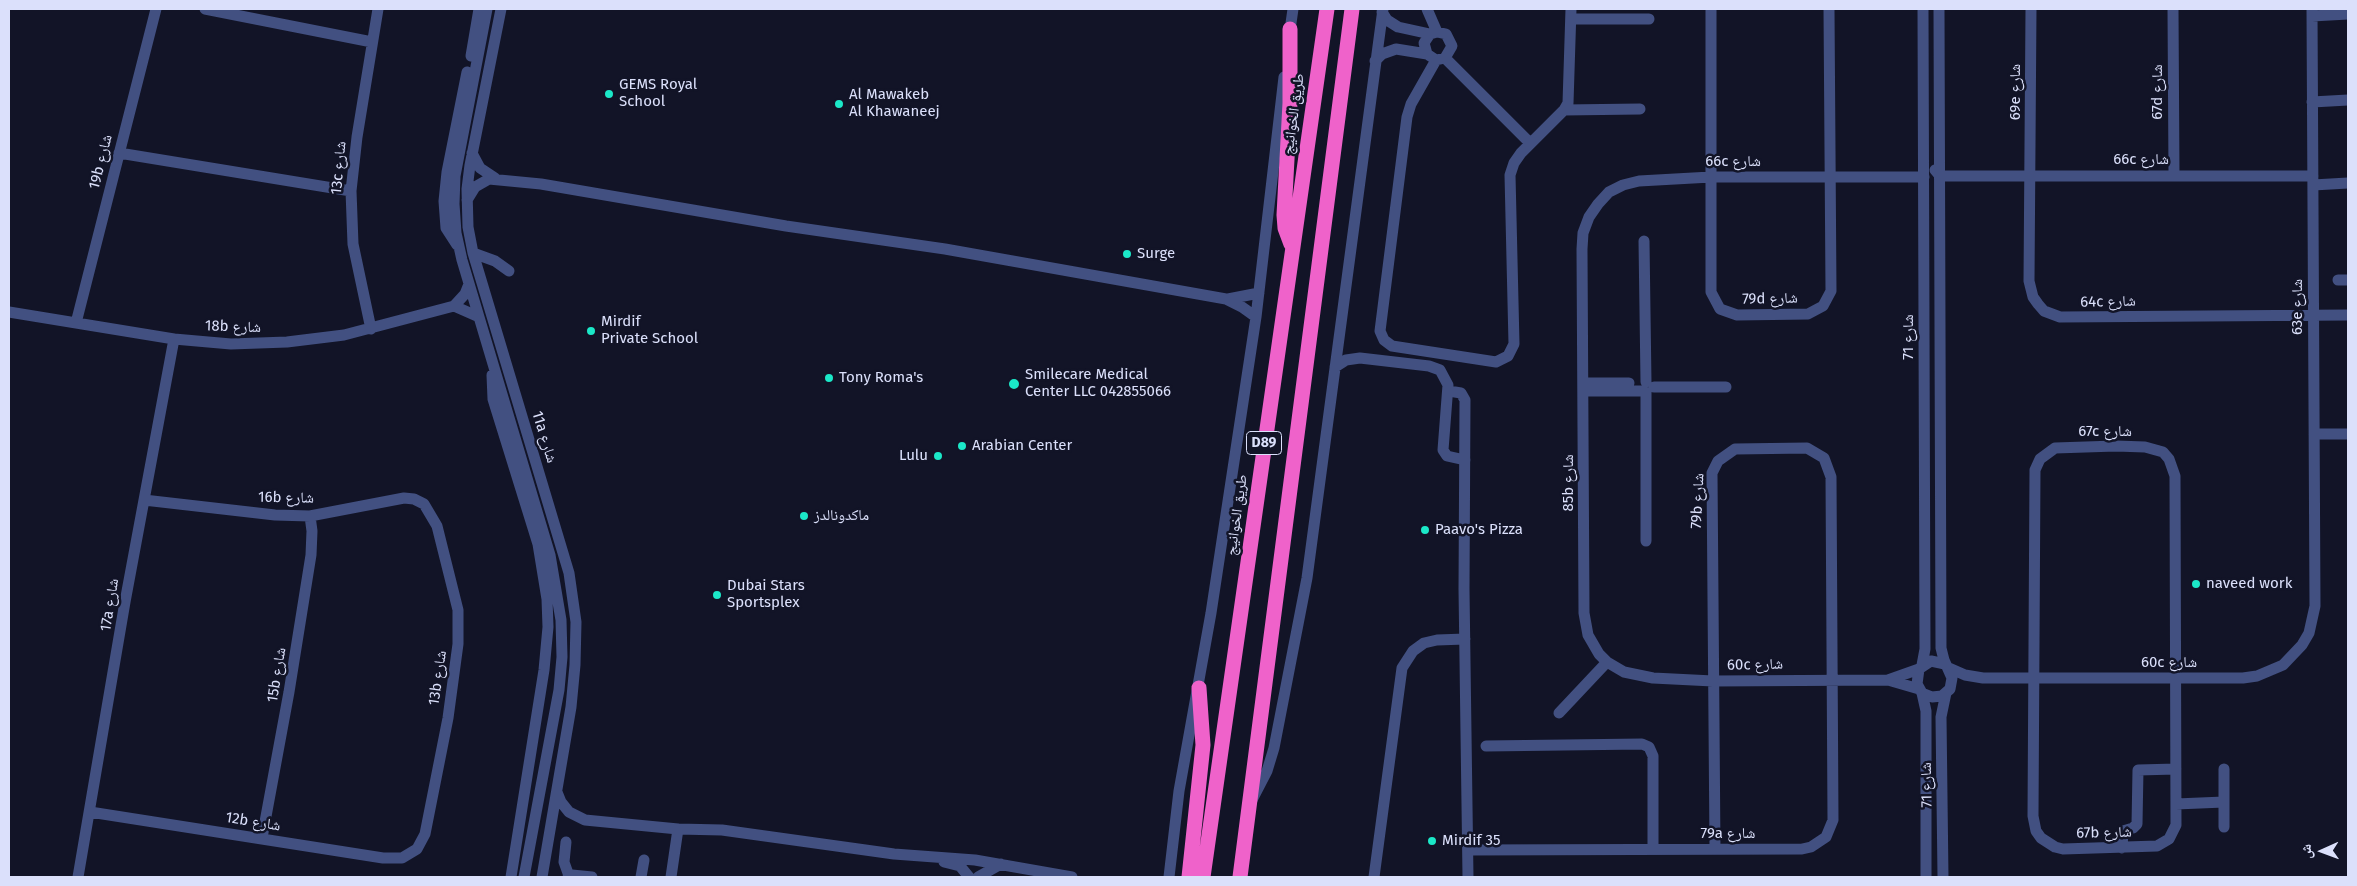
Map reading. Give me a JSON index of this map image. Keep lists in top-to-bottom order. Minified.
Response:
{"streets":{"highway":["طريق الخوانيج","D89"],"street":["69e شارع","67d شارع","66c شارع","19b شارع","13c شارع","79d شارع","64c شارع","63e شارع","18b شارع","شارع 71","67c شارع","11a شارع","85b شارع","16b شارع","79b شارع","17a شارع","60c شارع","15b شارع","13b شارع","12b شارع","67b شارع","79a شارع"]},"crossings":[["69e شارع","66c شارع"],["69e شارع","64c شارع"],["67d شارع","66c شارع"],["66c شارع","79d شارع"],["66c شارع","64c شارع"],["66c شارع","63e شارع"],["66c شارع","شارع 71"],["66c شارع","85b شارع"],["19b شارع","18b شارع"],["13c شارع","18b شارع"],["64c شارع","63e شارع"],["63e شارع","60c شارع"],["18b شارع","17a شارع"],["شارع 71","60c شارع"],["67c شارع","60c شارع"],["67c شارع","67b شارع"],["85b شارع","60c شارع"],["16b شارع","17a شارع"],["16b شارع","15b شارع"],["16b شارع","13b شارع"],["79b شارع","60c شارع"],["79b شارع","79a شارع"],["17a شارع","12b شارع"],["60c شارع","67b شارع"],["60c شارع","79a شارع"],["15b شارع","12b شارع"],["13b شارع","12b شارع"]],"places":["GEMS Royal School","Al Mawakeb Al Khawaneej","Surge","Mirdif Private School","Tony Roma's","Smilecare Medical Center LLC 042855066","Arabian Center","Lulu","ماكدونالدز","Paavo's Pizza","naveed work","Dubai Stars Sportsplex","Mirdif 35"],"north":"left"}
